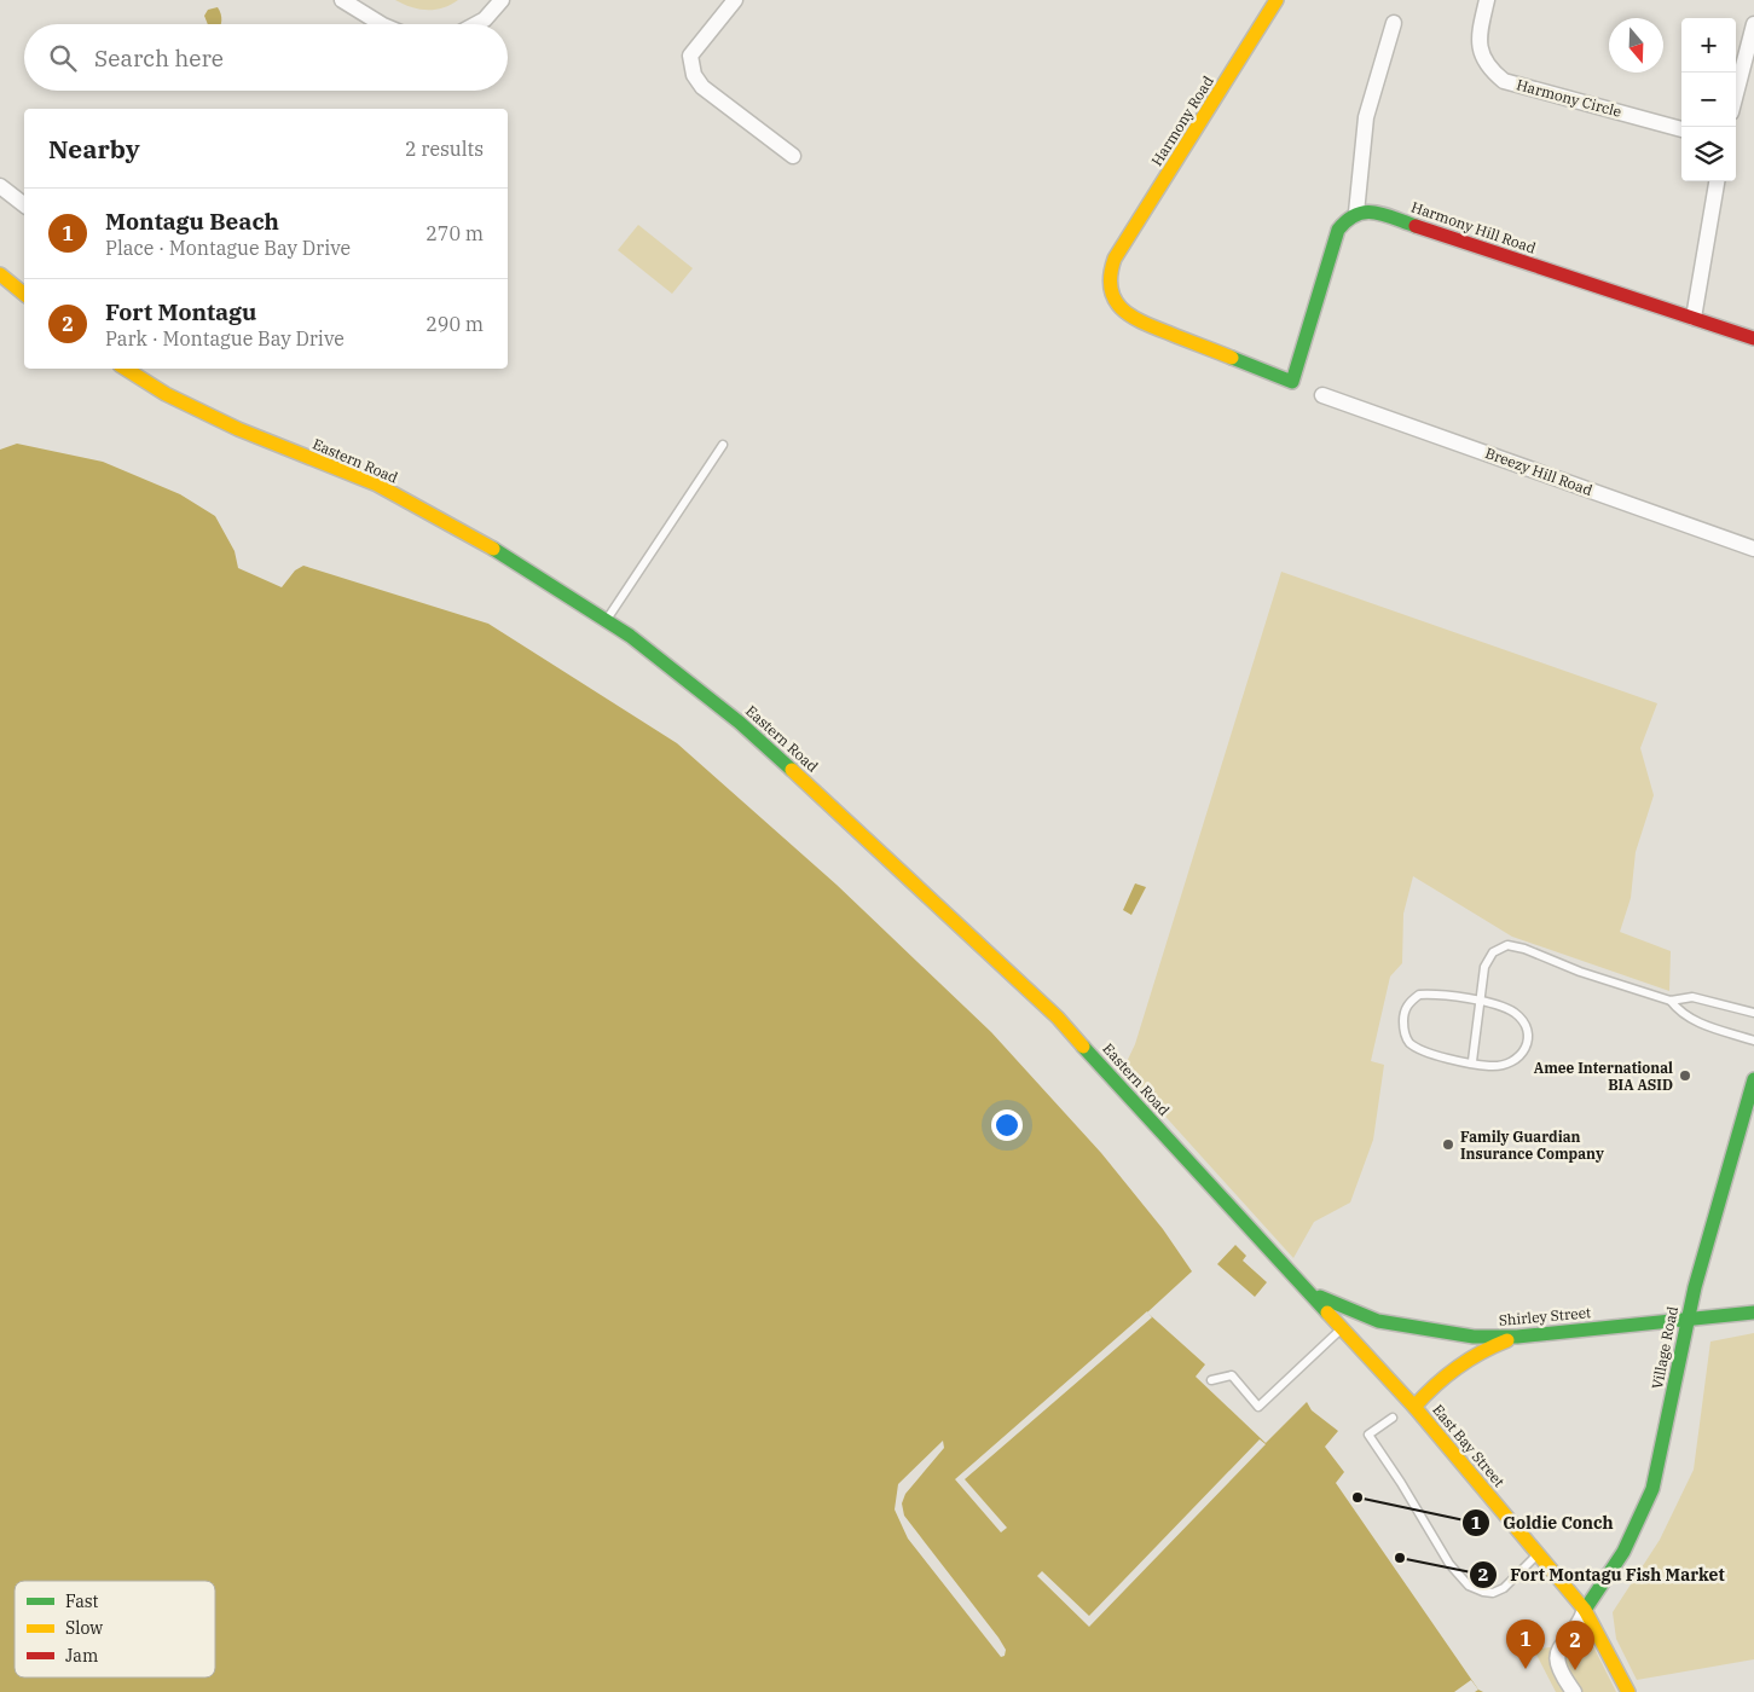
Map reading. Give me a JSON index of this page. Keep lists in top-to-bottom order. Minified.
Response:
{"streets":{"main road":["Harmony Road","Harmony Hill Road","Eastern Road","Shirley Street","Village Road","East Bay Street"],"street":["Harmony Circle","Breezy Hill Road"]},"crossings":[["Harmony Road","Harmony Hill Road"],["Eastern Road","Shirley Street"],["Eastern Road","East Bay Street"],["Shirley Street","Village Road"],["Shirley Street","East Bay Street"],["Village Road","East Bay Street"]],"places":["Amee International BIA ASID","Family Guardian Insurance Company","Goldie Conch","Fort Montagu Fish Market"],"legend":["Fast","Slow","Jam"],"north":"bottom","page":{"map_buttons":["+","−"],"search":"Search here","heading":["Nearby","2 results"],"list":[{"mark":"1","name":"Montagu Beach","note":"Place · Montague Bay Drive","value":"270 m"},{"mark":"2","name":"Fort Montagu","note":"Park · Montague Bay Drive","value":"290 m"}],"pins":["1","2"]}}
